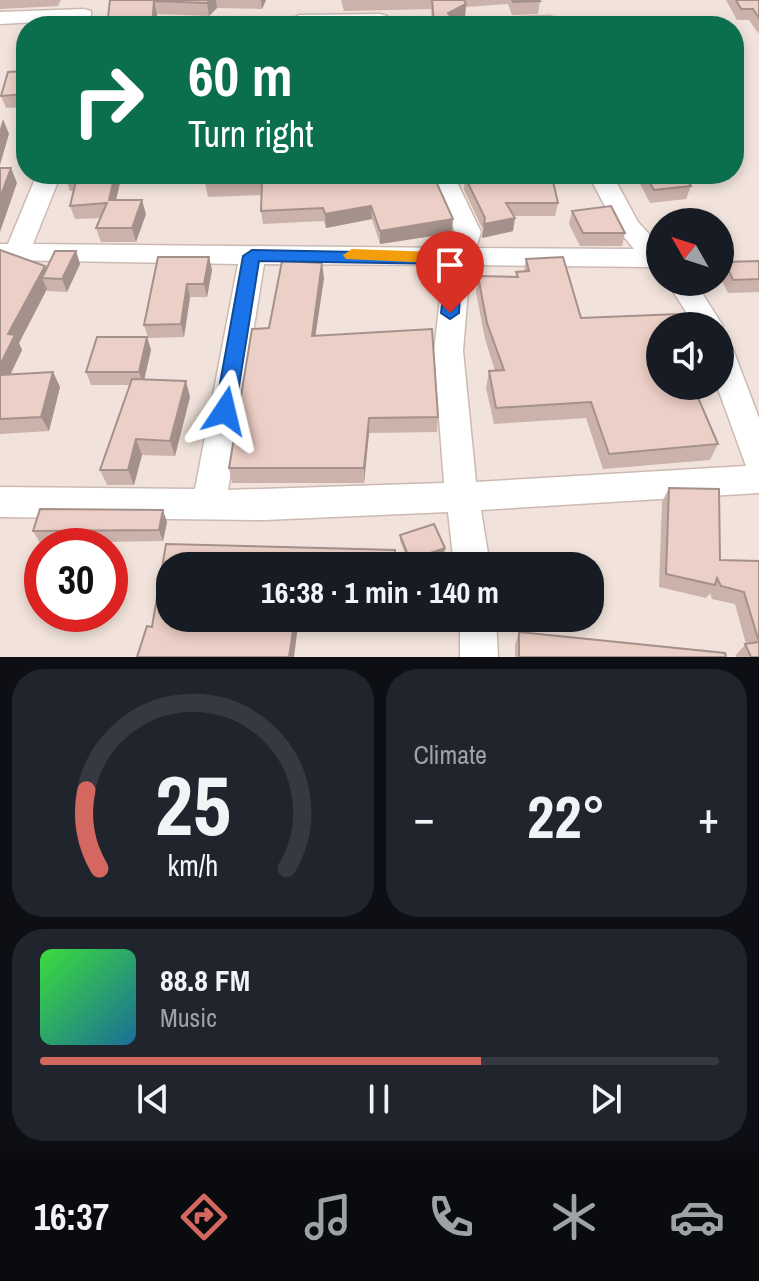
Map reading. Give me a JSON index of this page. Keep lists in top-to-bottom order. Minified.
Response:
{"north":"top left","page":{"turn":["60 m","Turn right"],"limit":"30","trip":"16:38 · 1 min · 140 m","tile":"Climate","heat":["−","22°","+"],"song":["88.8 FM","Music"],"tabs":"16:37","gauge":["25","km/h"]}}
